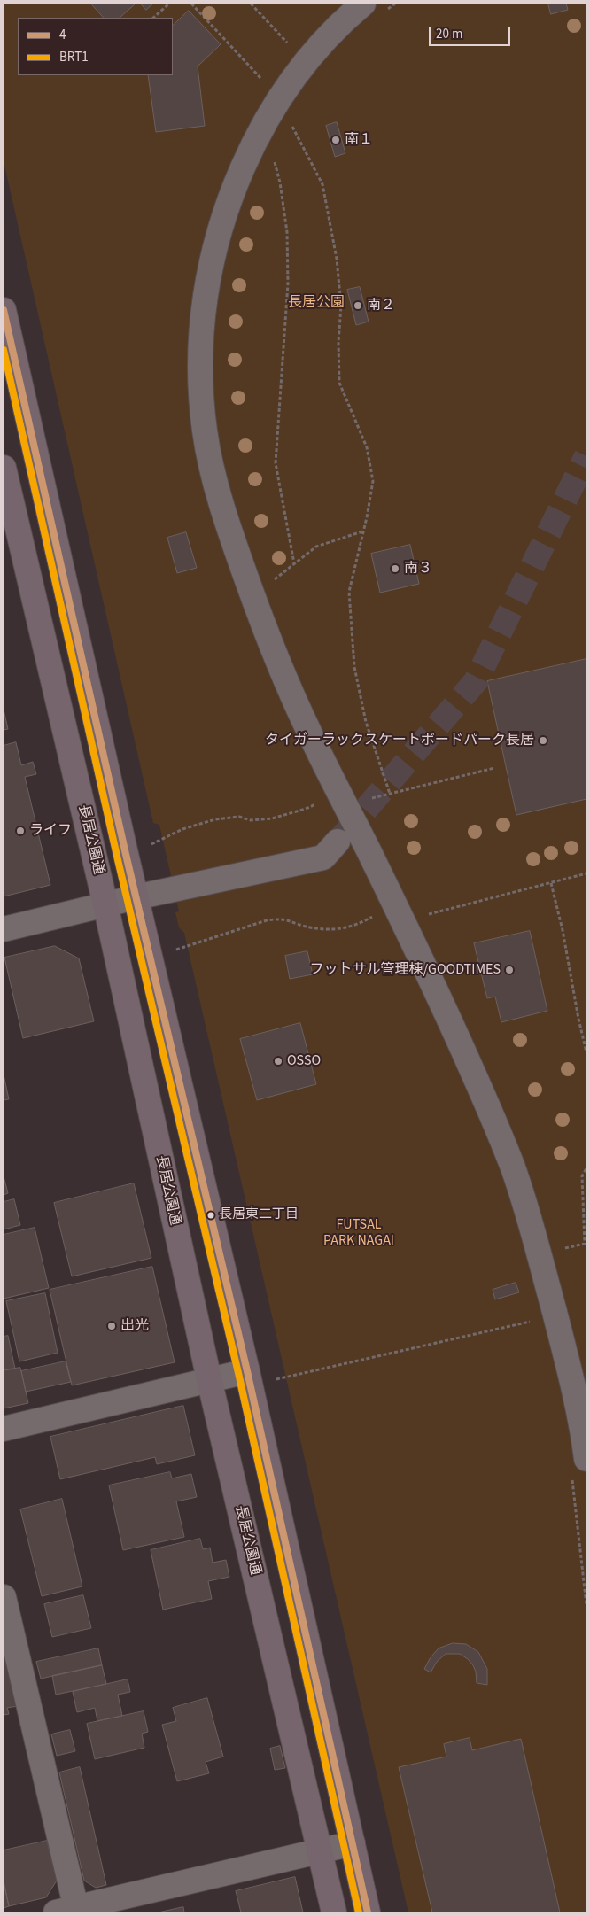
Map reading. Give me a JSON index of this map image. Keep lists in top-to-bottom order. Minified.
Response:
{"streets":{"highway":["長居公園通"]},"parks":["長居公園","FUTSAL PARK NAGAI"],"places":["南１","南２","南３","タイガーラックスケートボードパーク長居","ライフ","フットサル管理棟/GOODTIMES","OSSO","長居東二丁目","出光"],"lines":["transit line 4","transit line BRT1"],"legend":["4","BRT1"],"scale_bar":"20 m"}
